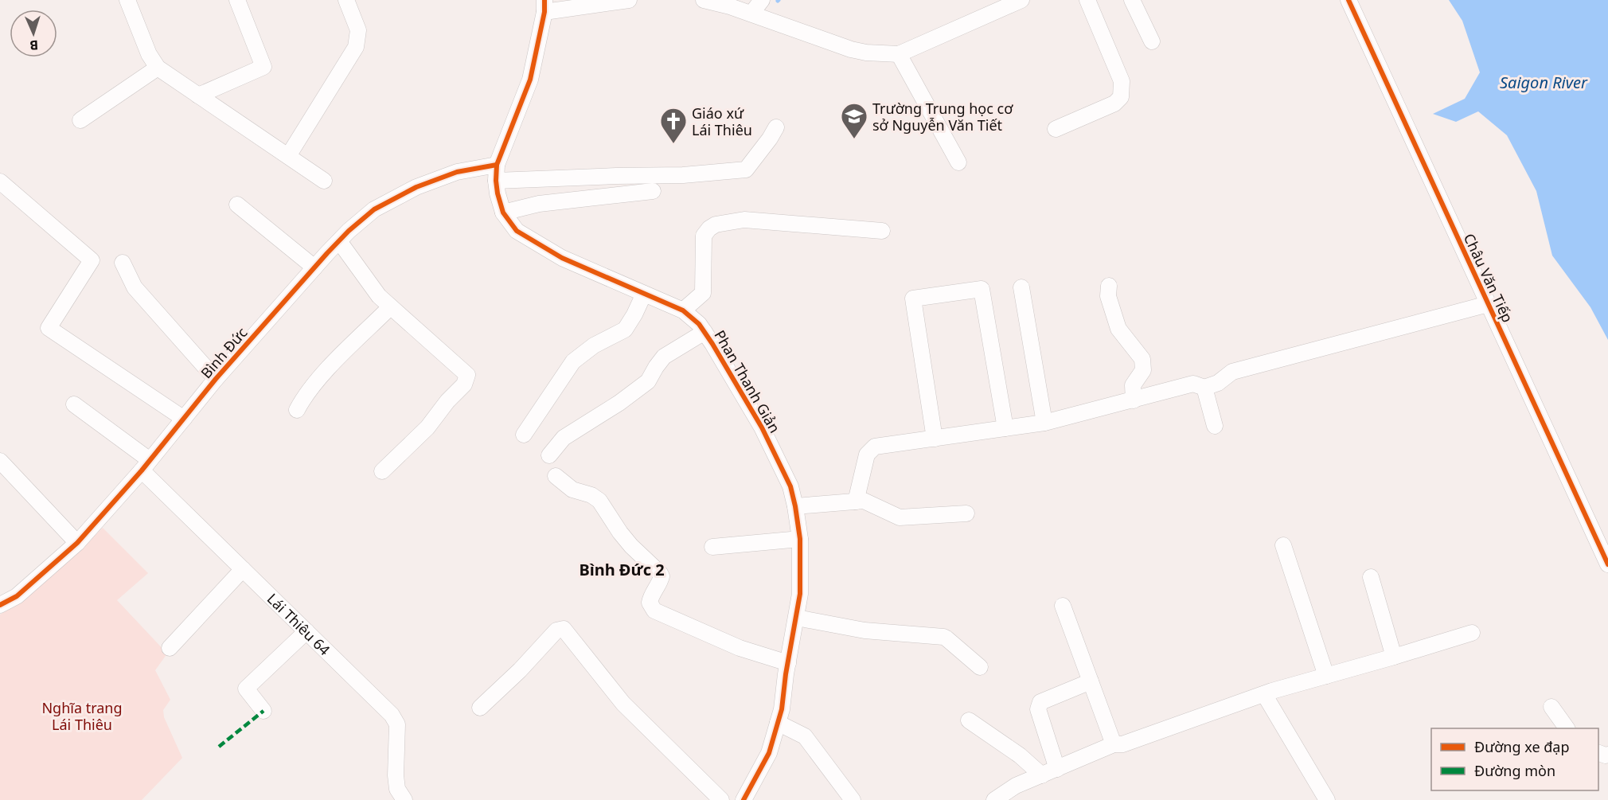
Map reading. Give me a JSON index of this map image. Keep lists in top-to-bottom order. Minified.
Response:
{"streets":{"street":["Châu Văn Tiếp","Bình Đức","Phan Thanh Giản","Lái Thiêu 64"]},"crossings":[["Bình Đức","Phan Thanh Giản"],["Bình Đức","Lái Thiêu 64"]],"districts":["Bình Đức 2"],"water":["Saigon River"],"parks":["Nghĩa trang Lái Thiêu"],"places":{"school or university":["Trường Trung học cơ sở Nguyễn Văn Tiết"],"church":["Giáo xứ Lái Thiêu"]},"legend":["Đường xe đạp","Đường mòn"],"north":"bottom"}
